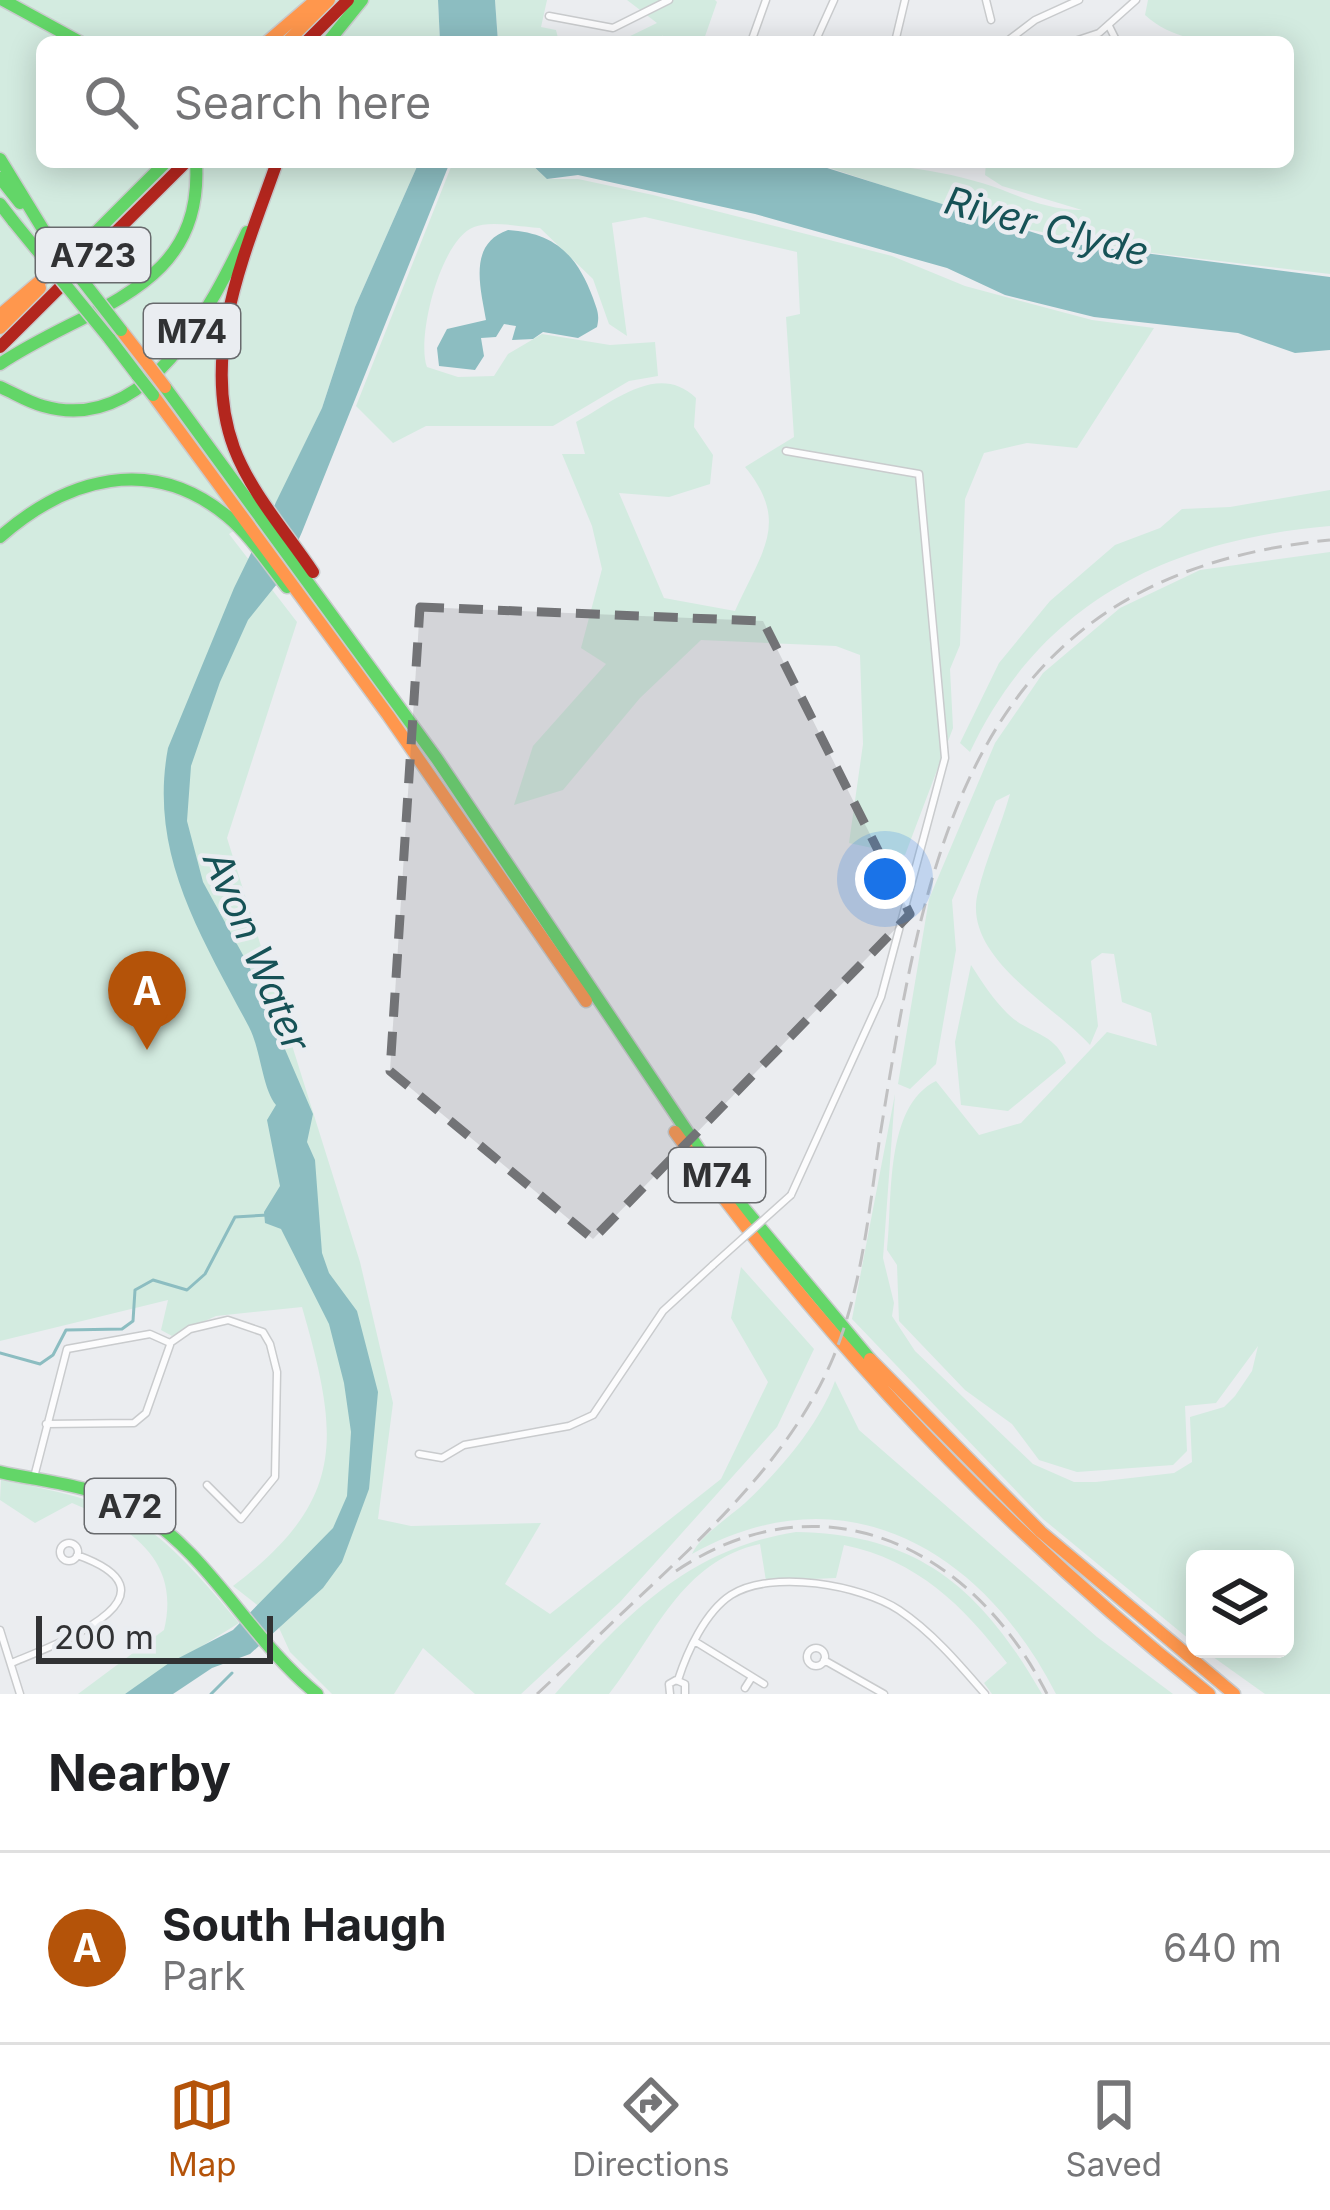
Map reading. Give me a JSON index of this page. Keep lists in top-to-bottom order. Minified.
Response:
{"streets":{"main road":["A723","M74","A72"]},"water":["River Clyde","Avon Water"],"scale_bar":"200 m","page":{"search":"Search here","pins":"A","scale":"200 m","heading":"Nearby","list":[{"mark":"A","name":"South Haugh","note":"Park","value":"640 m"}],"nav":["Map","Directions","Saved"]}}
